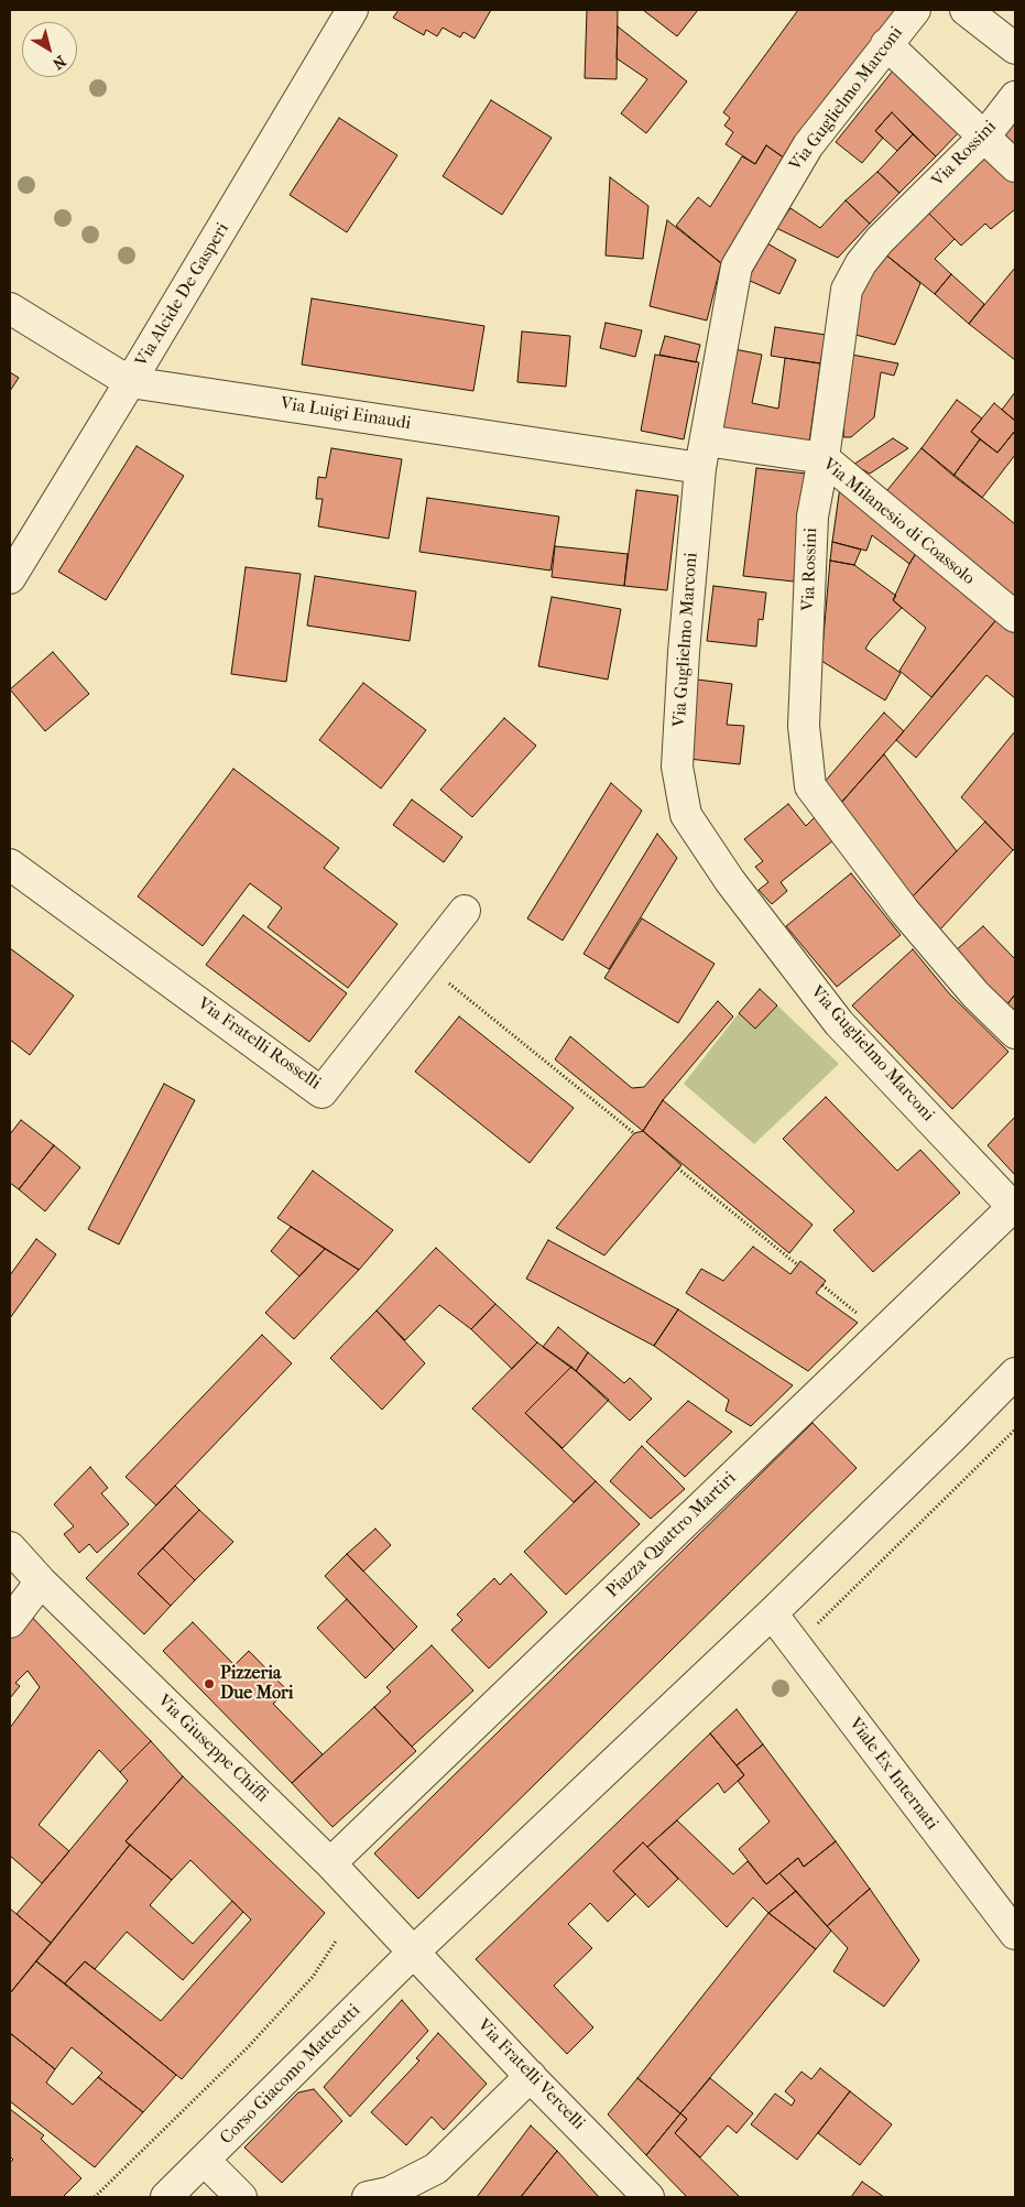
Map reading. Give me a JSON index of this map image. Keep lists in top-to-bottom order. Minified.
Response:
{"streets":{"street":["Via Guglielmo Marconi","Via Rossini","Via Alcide De Gasperi","Via Luigi Einaudi","Via Milanesio di Coassolo","Via Fratelli Rosselli","Piazza Quattro Martiri","Via Giuseppe Chiffi","Viale Ex Internati","Corso Giacomo Matteotti","Via Fratelli Vercelli"]},"crossings":[["Via Guglielmo Marconi","Via Luigi Einaudi"],["Via Guglielmo Marconi","Via Milanesio di Coassolo"],["Via Guglielmo Marconi","Piazza Quattro Martiri"],["Via Rossini","Via Milanesio di Coassolo"],["Via Alcide De Gasperi","Via Luigi Einaudi"],["Via Luigi Einaudi","Via Milanesio di Coassolo"],["Piazza Quattro Martiri","Via Giuseppe Chiffi"],["Via Giuseppe Chiffi","Corso Giacomo Matteotti"],["Via Giuseppe Chiffi","Via Fratelli Vercelli"],["Corso Giacomo Matteotti","Via Fratelli Vercelli"]],"places":["Pizzeria Due Mori"],"north":"bottom right"}
